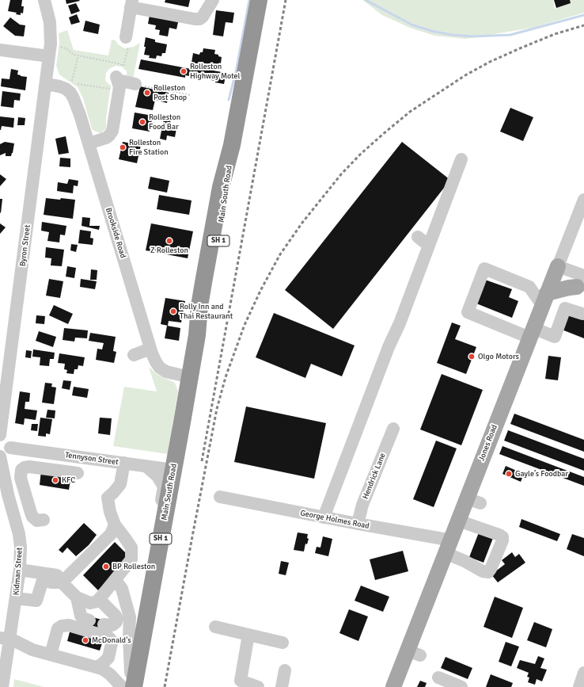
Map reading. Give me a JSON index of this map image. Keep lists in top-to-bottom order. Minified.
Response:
{"streets":{"highway":["Main South Road","SH 1"],"main road":["Jones Road"],"street":["Brookside Road","Byron Street","Tennyson Street","Hendrick Lane","George Holmes Road","Kidman Street"]},"crossings":[["Main South Road","Brookside Road"],["Main South Road","Tennyson Street"],["Brookside Road","Byron Street"],["Jones Road","George Holmes Road"],["Hendrick Lane","George Holmes Road"]],"places":["Rolleston Highway Motel","Rolleston Post Shop","Rolleston Food Bar","Rolleston Fire Station","Z Rolleston","Rolly Inn and Thai Restaurant","Olgo Motors","Gayle’s Foodbar","KFC","BP Rolleston","McDonald's"]}
